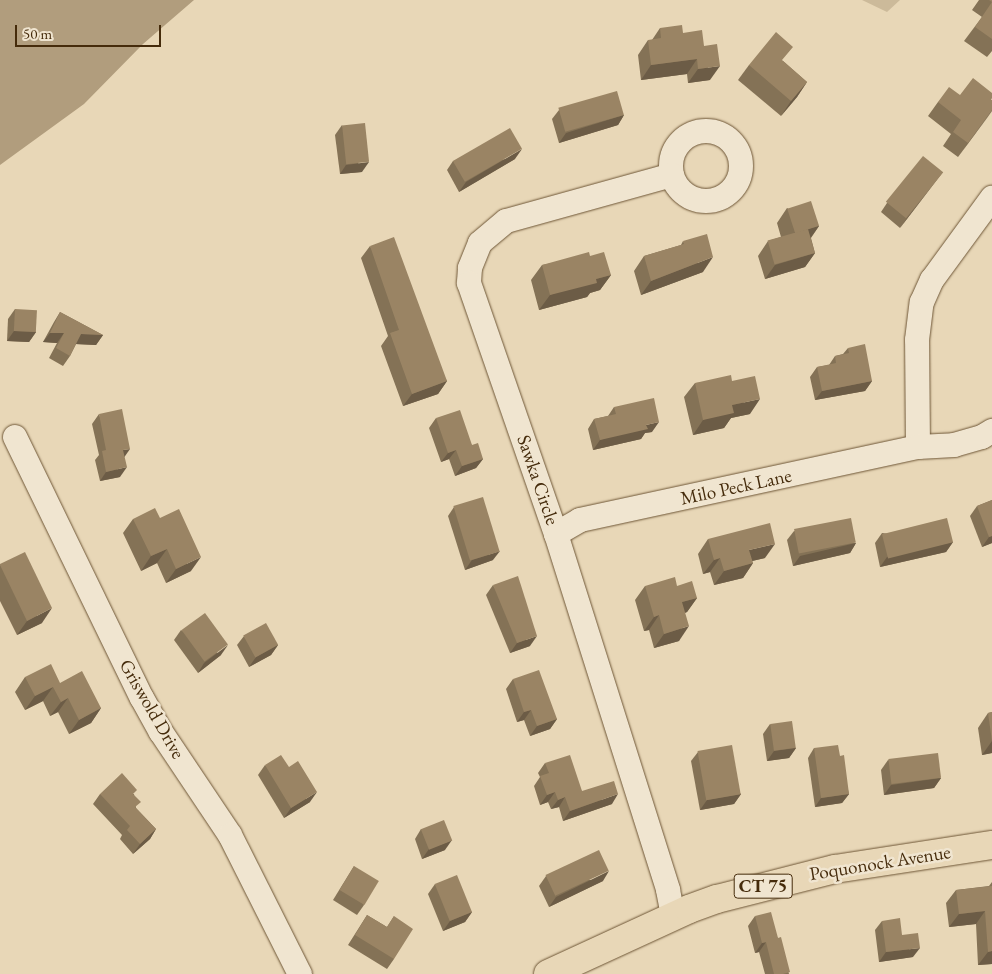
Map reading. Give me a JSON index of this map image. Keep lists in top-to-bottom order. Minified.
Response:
{"streets":{"main road":["Poquonock Avenue","CT 75"],"street":["Sawka Circle","Milo Peck Lane","Griswold Drive"]},"crossings":[["Sawka Circle","Milo Peck Lane"],["Sawka Circle","Poquonock Avenue"]],"scale_bar":"50 m"}
